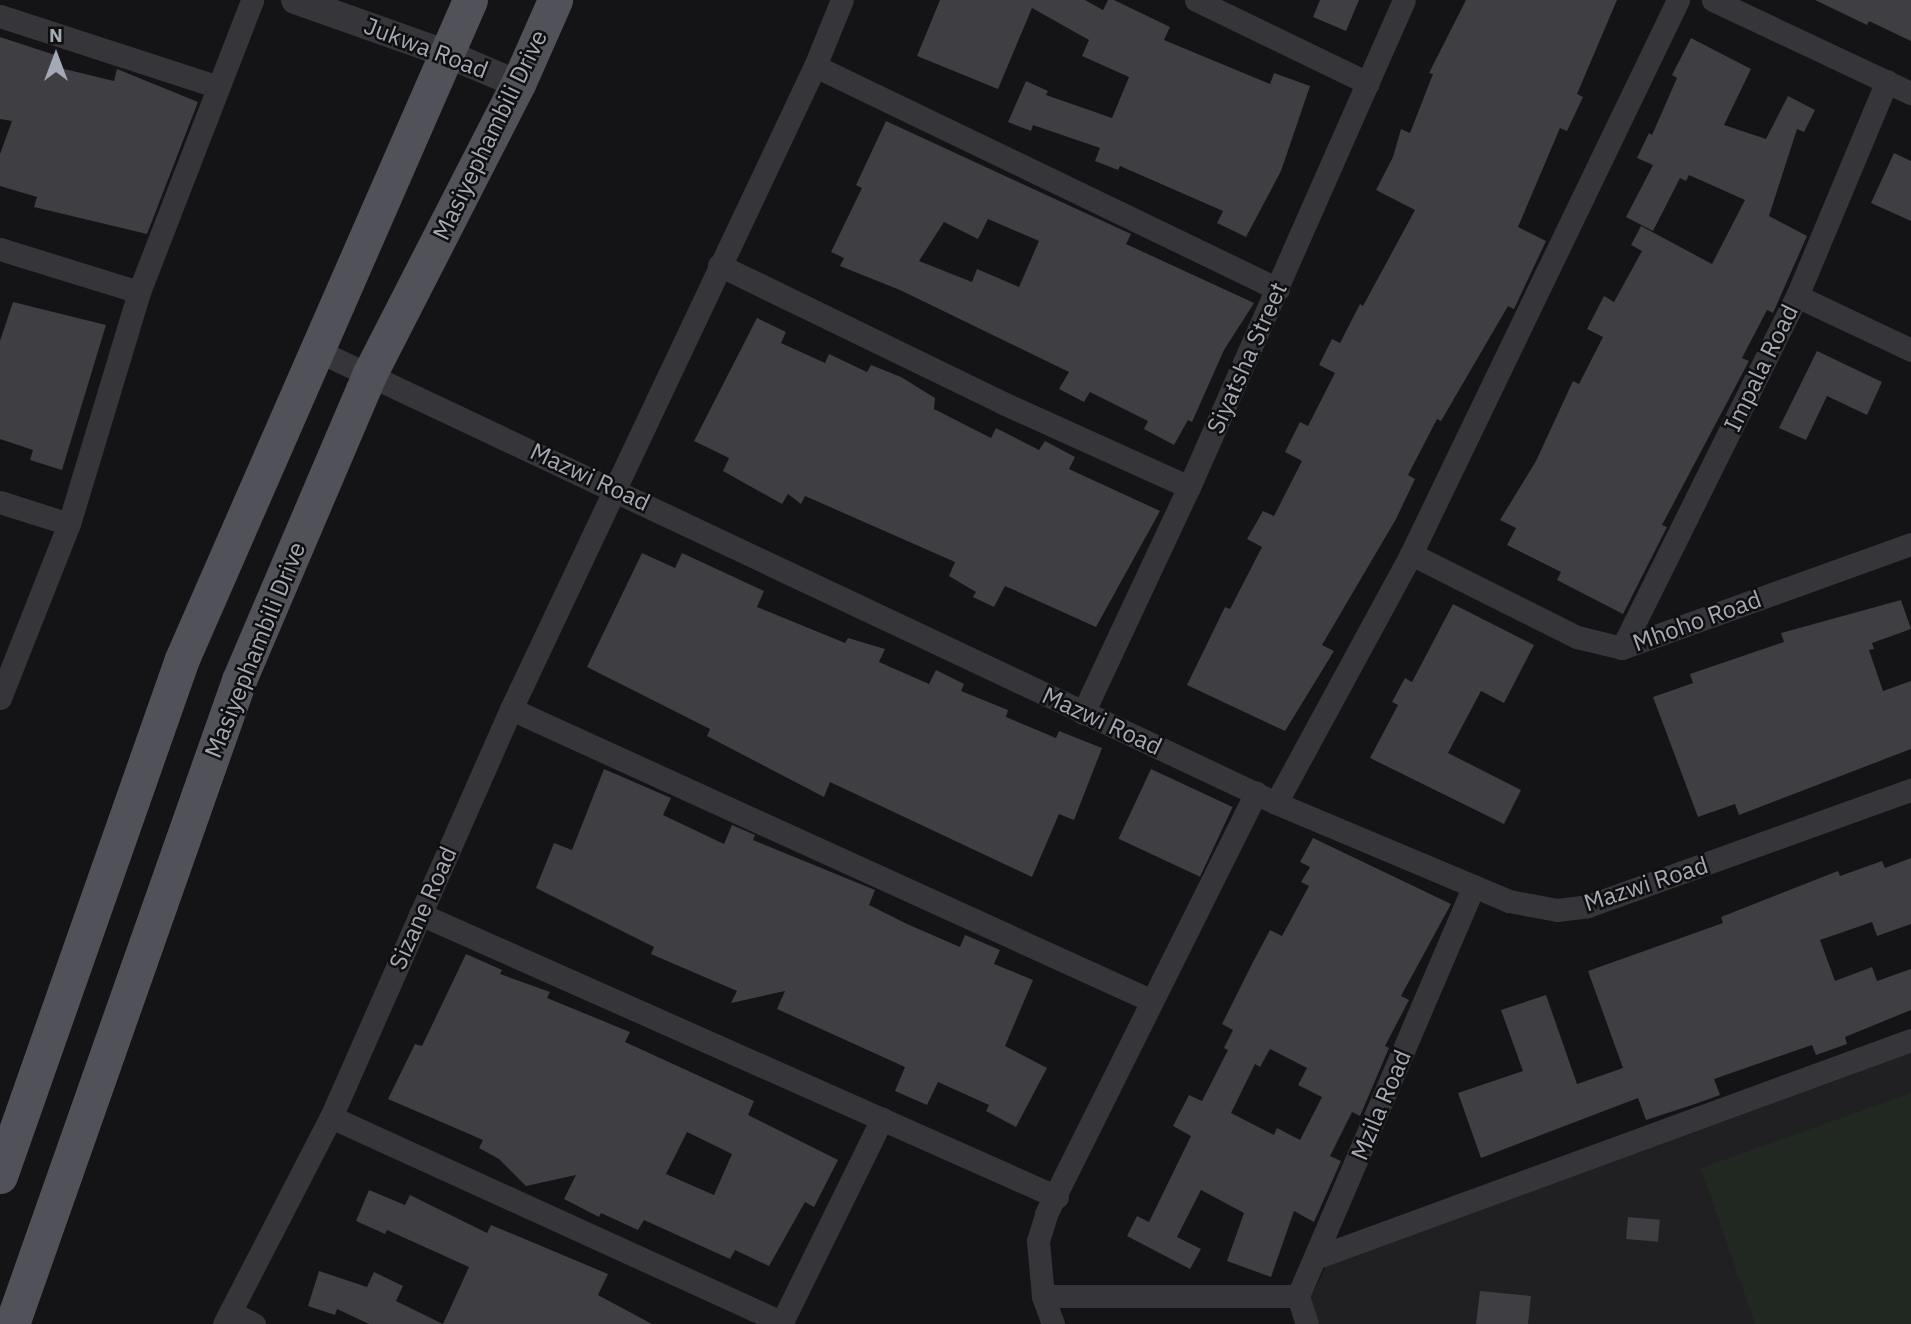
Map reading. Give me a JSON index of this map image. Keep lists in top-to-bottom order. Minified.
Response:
{"streets":{"main road":["Masiyephambili Drive"],"street":["Jukwa Road","Siyatsha Street","Impala Road","Mazwi Road","Mhoho Road","Sizane Road","Mzila Road"]},"crossings":[["Jukwa Road","Masiyephambili Drive"],["Masiyephambili Drive","Mazwi Road"],["Siyatsha Street","Mazwi Road"],["Impala Road","Mhoho Road"],["Mazwi Road","Sizane Road"],["Mazwi Road","Mzila Road"]],"north":"top"}
